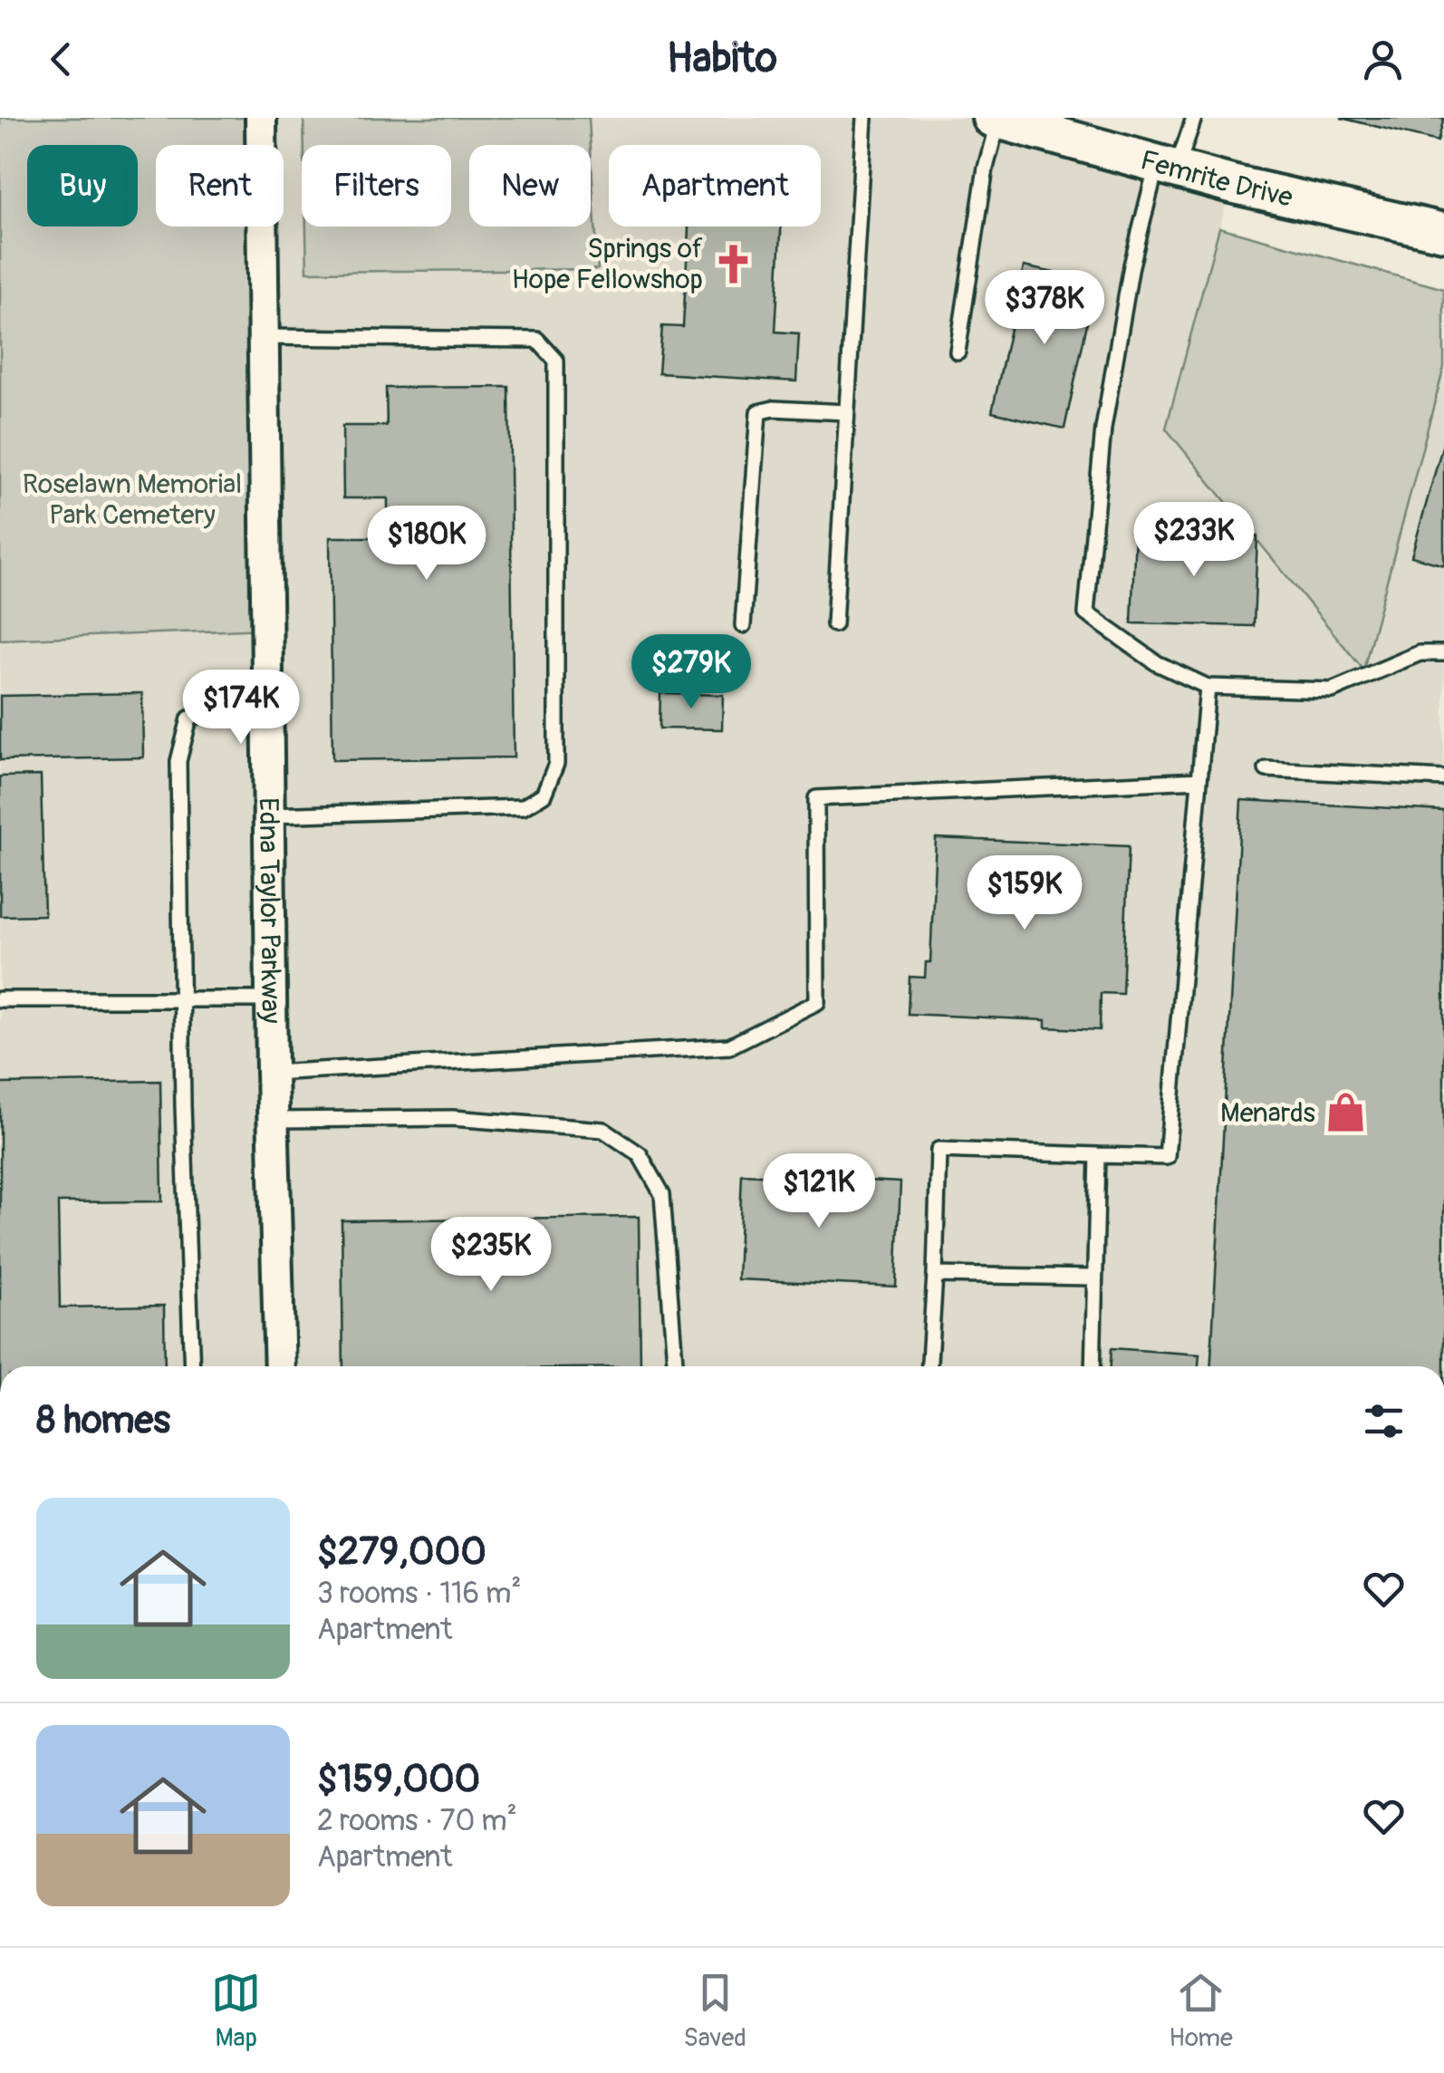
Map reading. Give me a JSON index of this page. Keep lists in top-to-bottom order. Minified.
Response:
{"streets":{"street":["Femrite Drive","Edna Taylor Parkway"]},"parks":["Roselawn Memorial Park Cemetery"],"places":{"church":["Springs of Hope Fellowshop"],"shop":["Menards"]},"page":{"header":"Habito","chip":["Buy","Rent","Filters","New","Apartment"],"price":["$378K","$233K","$180K","$279K","$174K","$159K","$121K","$235K"],"heading":"8 homes","list":[{"name":"$279,000","note":"3 rooms · 116 m² · Apartment"},{"name":"$159,000","note":"2 rooms · 70 m² · Apartment"}],"tabs":["Map","Saved","Home"]}}
